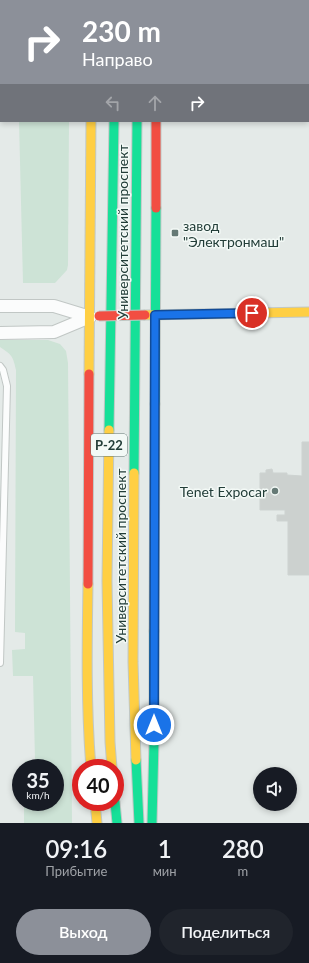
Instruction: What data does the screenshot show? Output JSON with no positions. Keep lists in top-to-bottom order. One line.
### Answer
{"streets":{"main road":["Университетский проспект","Р-22"]},"places":{"transit":["завод \"Электронмаш\""],"other":["Tenet Expocar"]},"page":{"turn":["230 m","Направо"],"speed":"35 km/h","limit":"40","eta":["09:16","Прибытие","1","мин","280","m"],"buttons":["Выход","Поделиться"]}}
